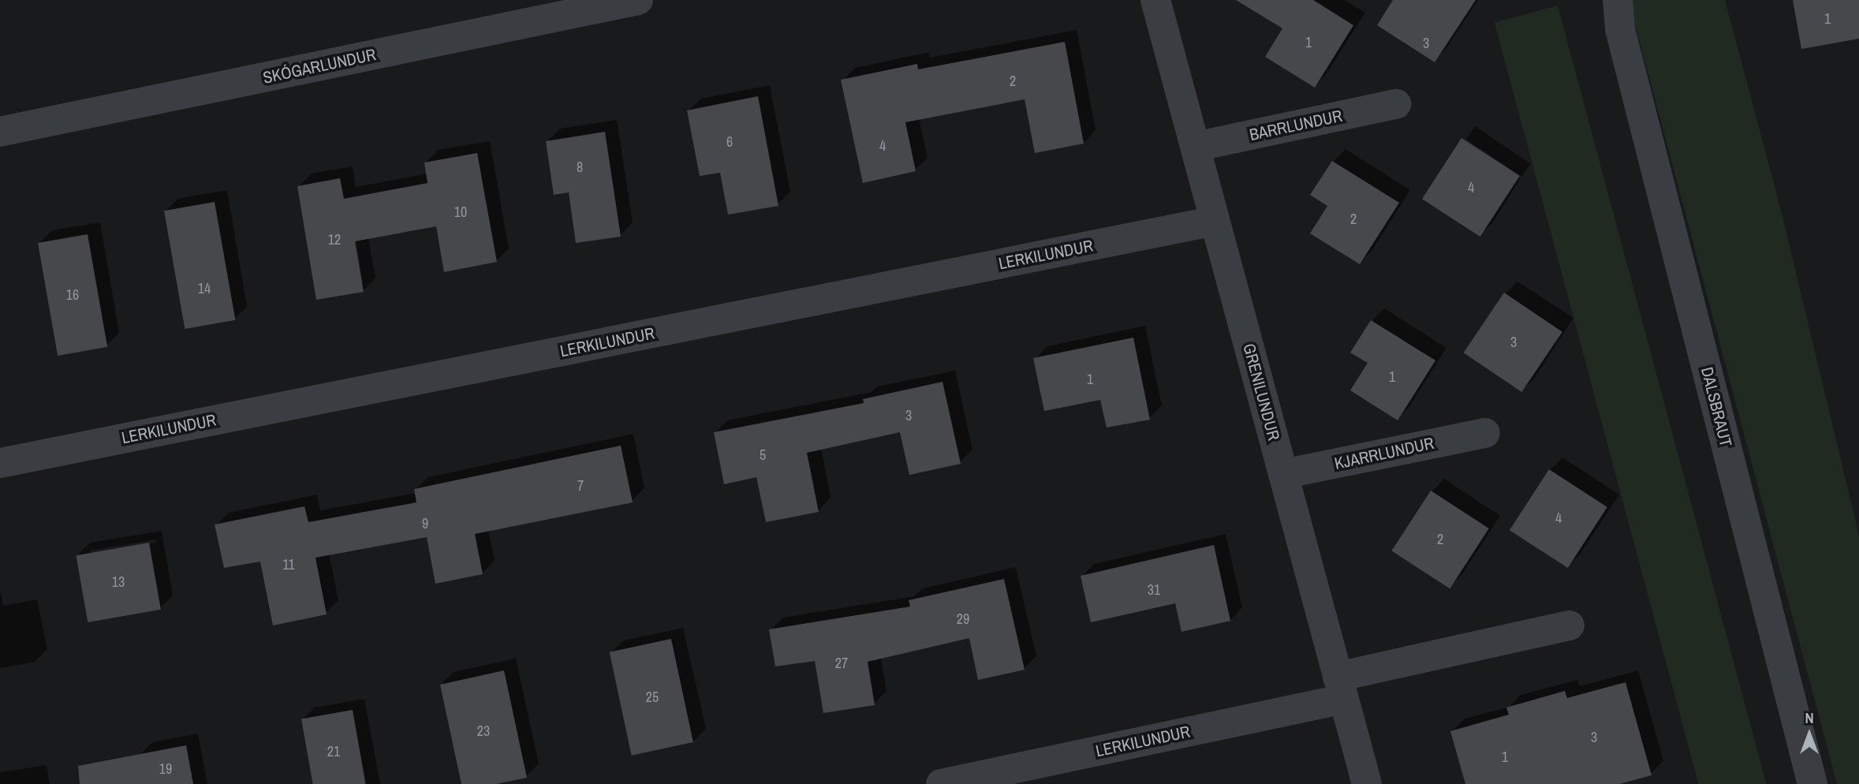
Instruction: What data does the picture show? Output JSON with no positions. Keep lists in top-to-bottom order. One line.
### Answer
{"streets":{"street":["SKÓGARLUNDUR","BARRLUNDUR","LERKILUNDUR","GRENILUNDUR","DALSBRAUT","KJARRLUNDUR"]},"crossings":[["BARRLUNDUR","GRENILUNDUR"],["LERKILUNDUR","GRENILUNDUR"],["GRENILUNDUR","KJARRLUNDUR"]],"house_numbers":["1","1","3","2","6","4","8","4","10","2","12","14","16","3","1","1","3","5","7","4","9","2","11","13","31","29","27","25","23","3","21","1","19"],"north":"top"}
